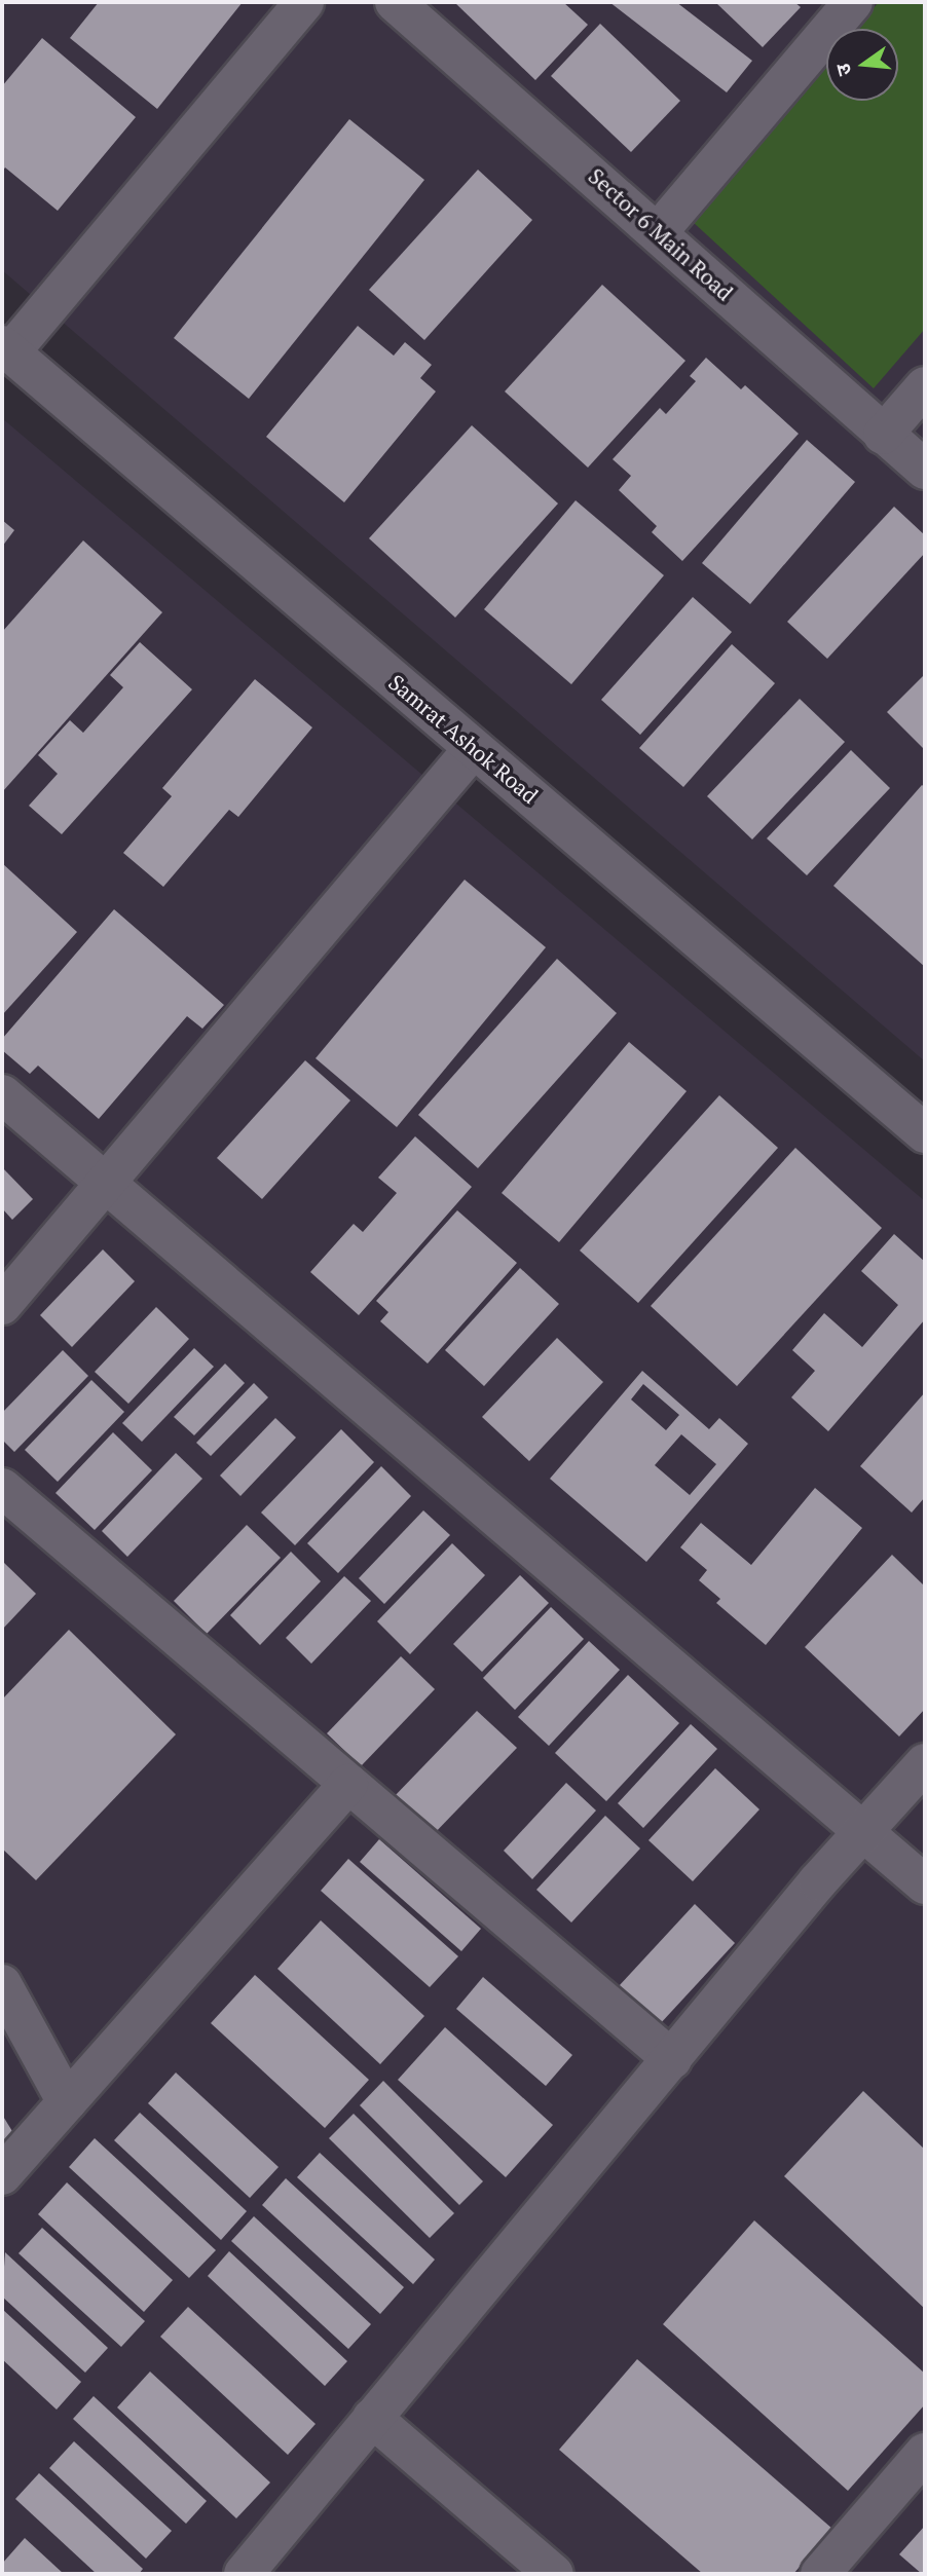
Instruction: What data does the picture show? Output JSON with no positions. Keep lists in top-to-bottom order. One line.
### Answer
{"streets":{"street":["Sector 6 Main Road","Samrat Ashok Road"]},"north":"left"}
